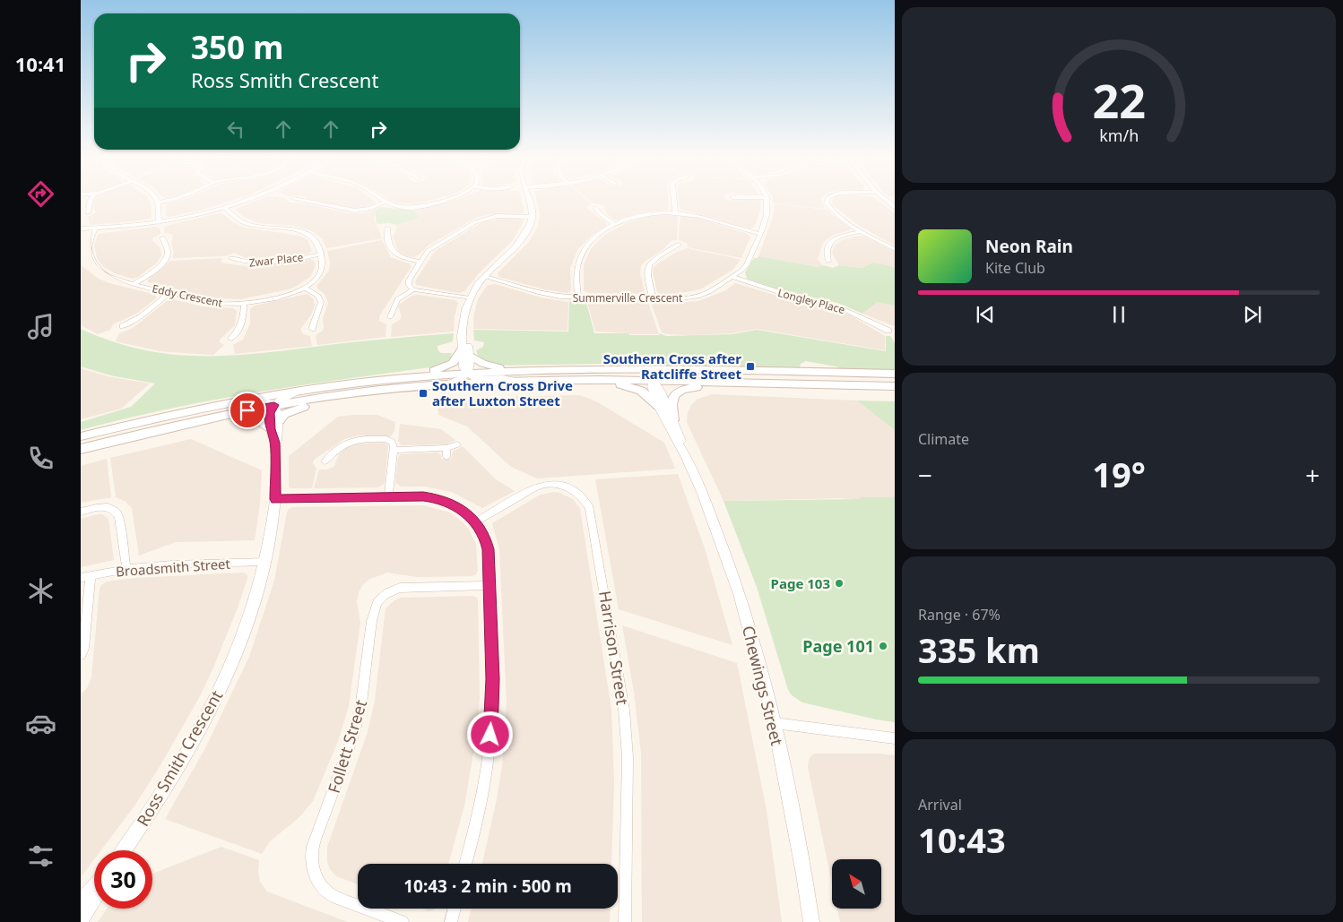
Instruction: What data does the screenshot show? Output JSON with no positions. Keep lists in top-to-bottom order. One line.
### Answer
{"streets":{"street":["Zwar Place","Eddy Crescent","Summerville Crescent","Longley Place","Broadsmith Street","Harrison Street","Chewings Street","Follett Street","Ross Smith Crescent"]},"crossings":[["Zwar Place","Eddy Crescent"],["Summerville Crescent","Longley Place"],["Broadsmith Street","Ross Smith Crescent"]],"places":{"transit":["Southern Cross after Ratcliffe Street","Southern Cross Drive after Luxton Street"],"other":["Page 103","Page 101"]},"north":"top left","page":{"tabs":"10:41","turn":["350 m","Ross Smith Crescent"],"song":["Neon Rain","Kite Club"],"tile":["Climate",["Range · 67%","335 km"],["Arrival","10:43"]],"heat":["−","19°","+"],"limit":"30","trip":"10:43 · 2 min · 500 m","gauge":["22","km/h"]}}
